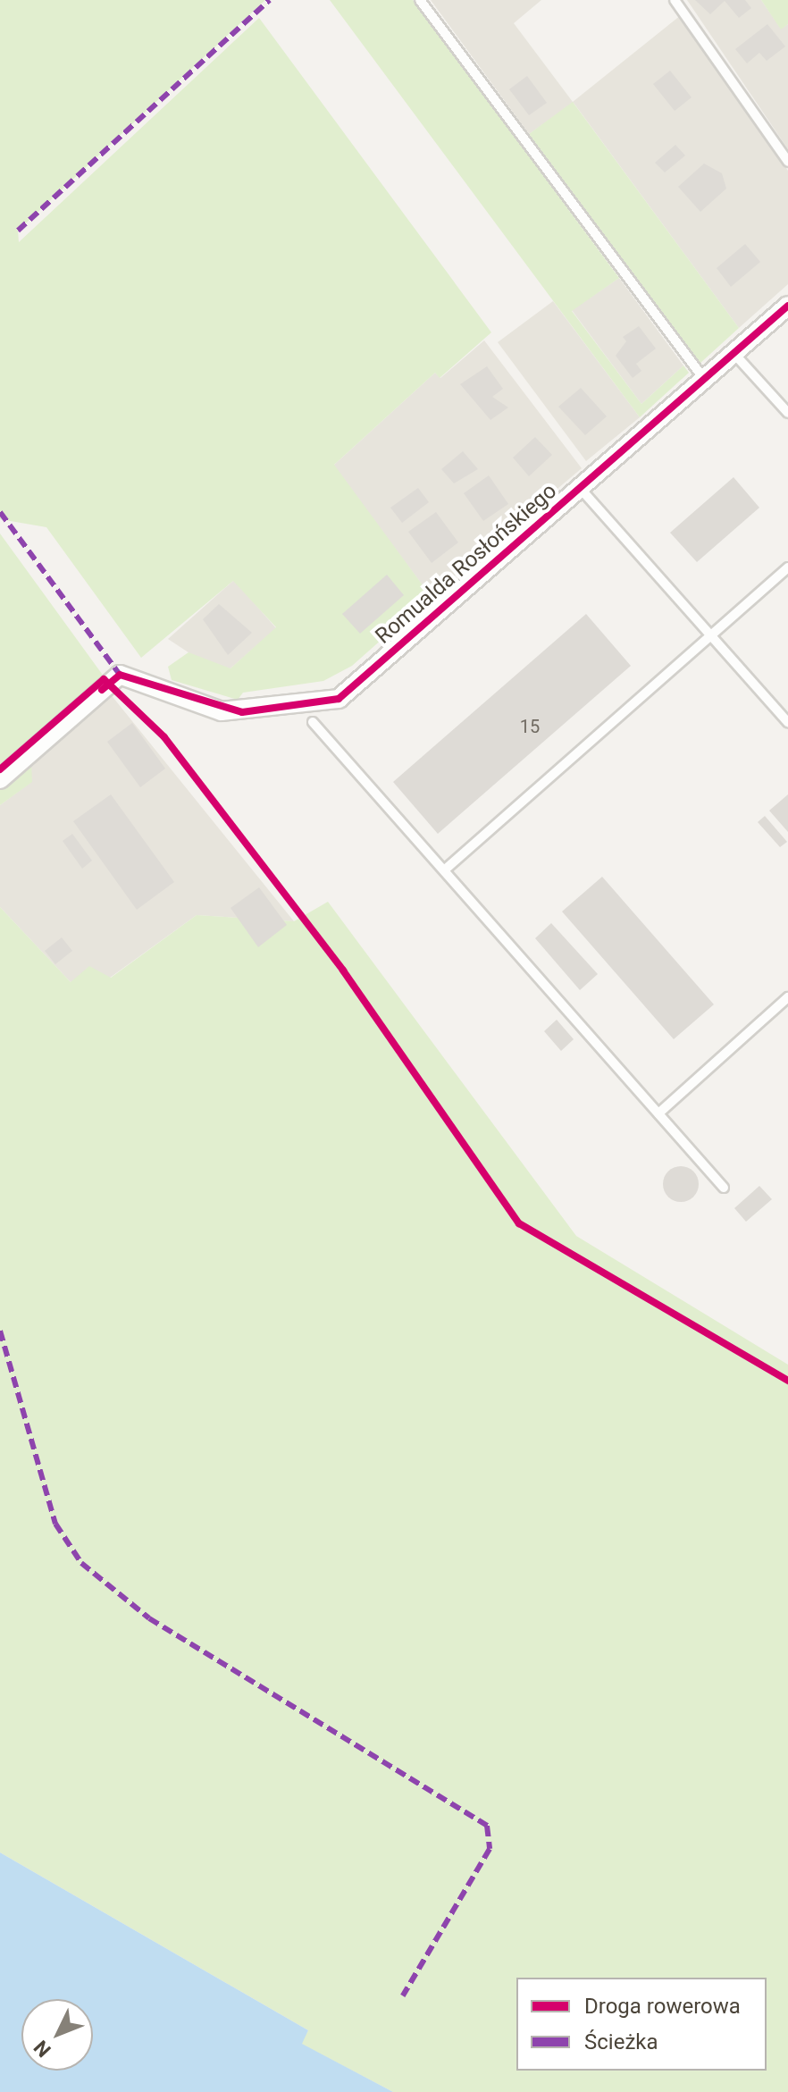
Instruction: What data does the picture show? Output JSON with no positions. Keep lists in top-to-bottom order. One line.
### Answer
{"streets":{"street":["Romualda Rosłońskiego"]},"house_numbers":["15"],"legend":["Droga rowerowa","Ścieżka"],"north":"bottom left"}
